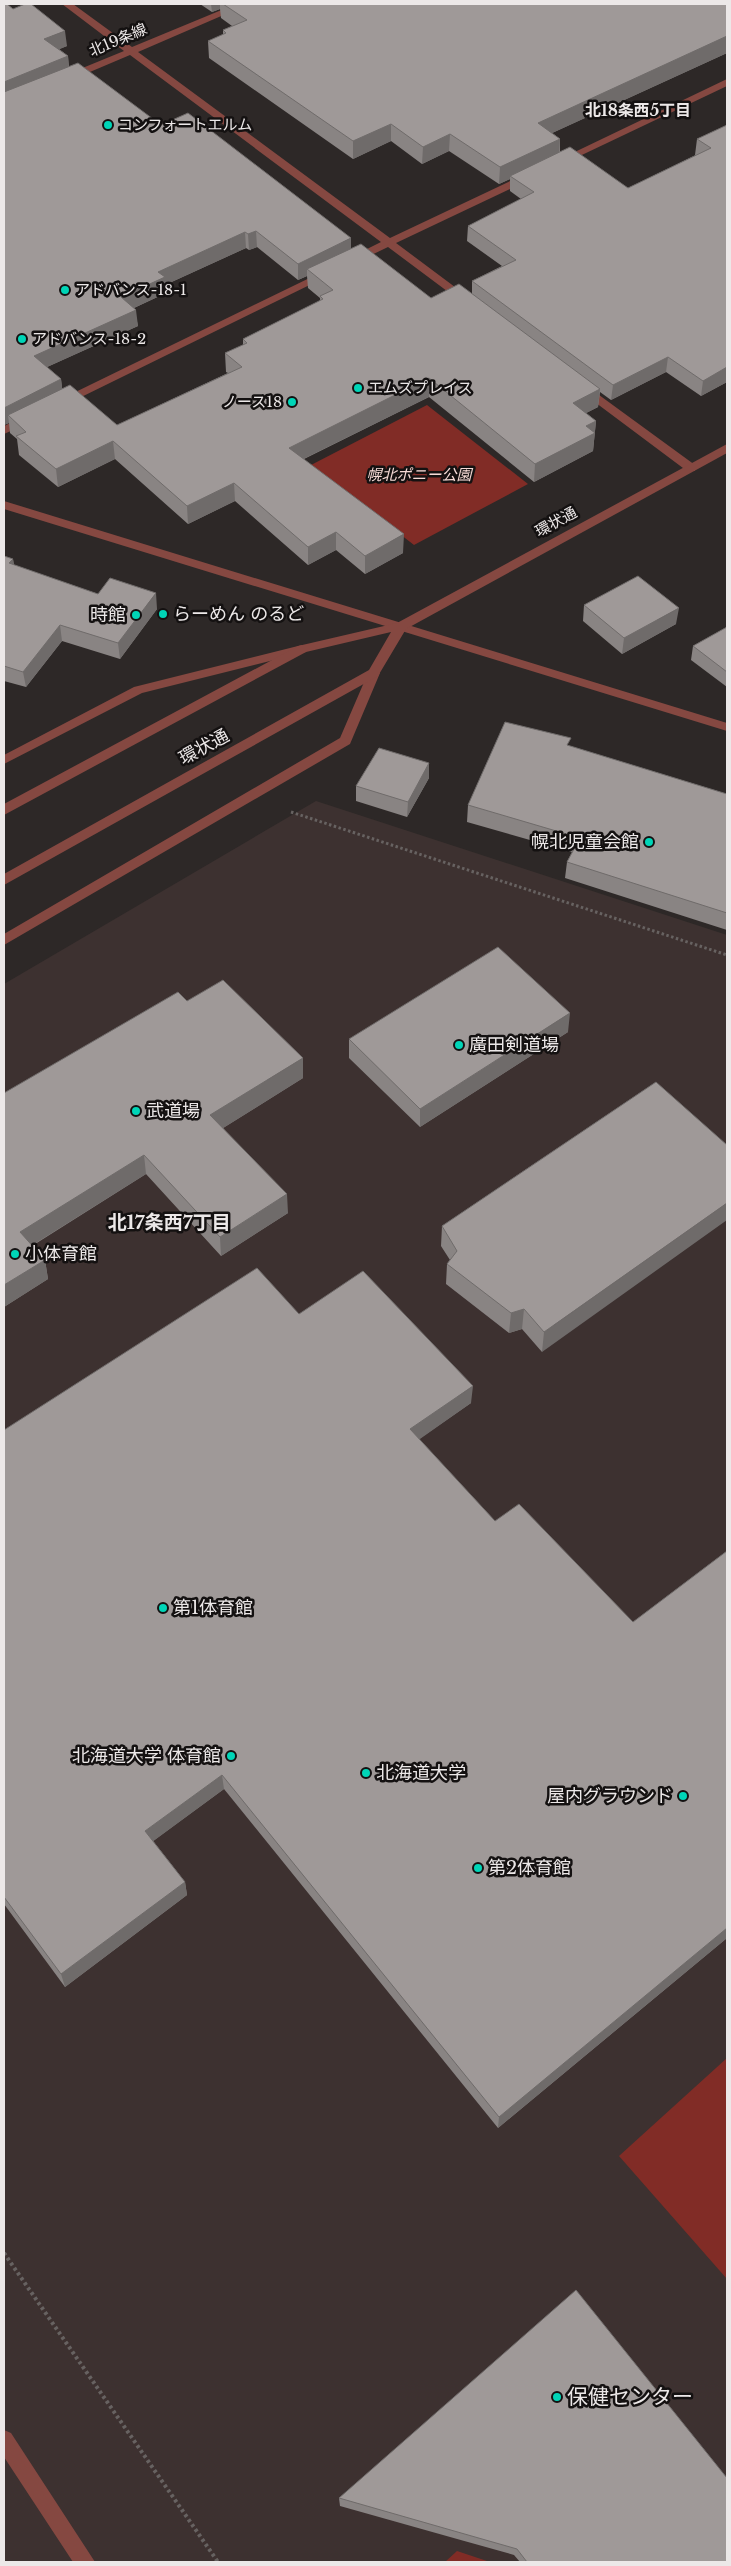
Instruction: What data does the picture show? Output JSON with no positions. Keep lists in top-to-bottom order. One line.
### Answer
{"streets":{"street":["北19条線","環状通"]},"districts":["北18条西5丁目","北17条西7丁目"],"parks":["幌北ポニー公園"],"places":["コンフォートエルム","アドバンス-18-1","アドバンス-18-2","エムズプレイス","ノース18","らーめん のるど","時館","幌北児童会館","廣田剣道場","武道場","小体育館","第1体育館","北海道大学 体育館","北海道大学","屋内グラウンド","第2体育館","保健センター"]}
